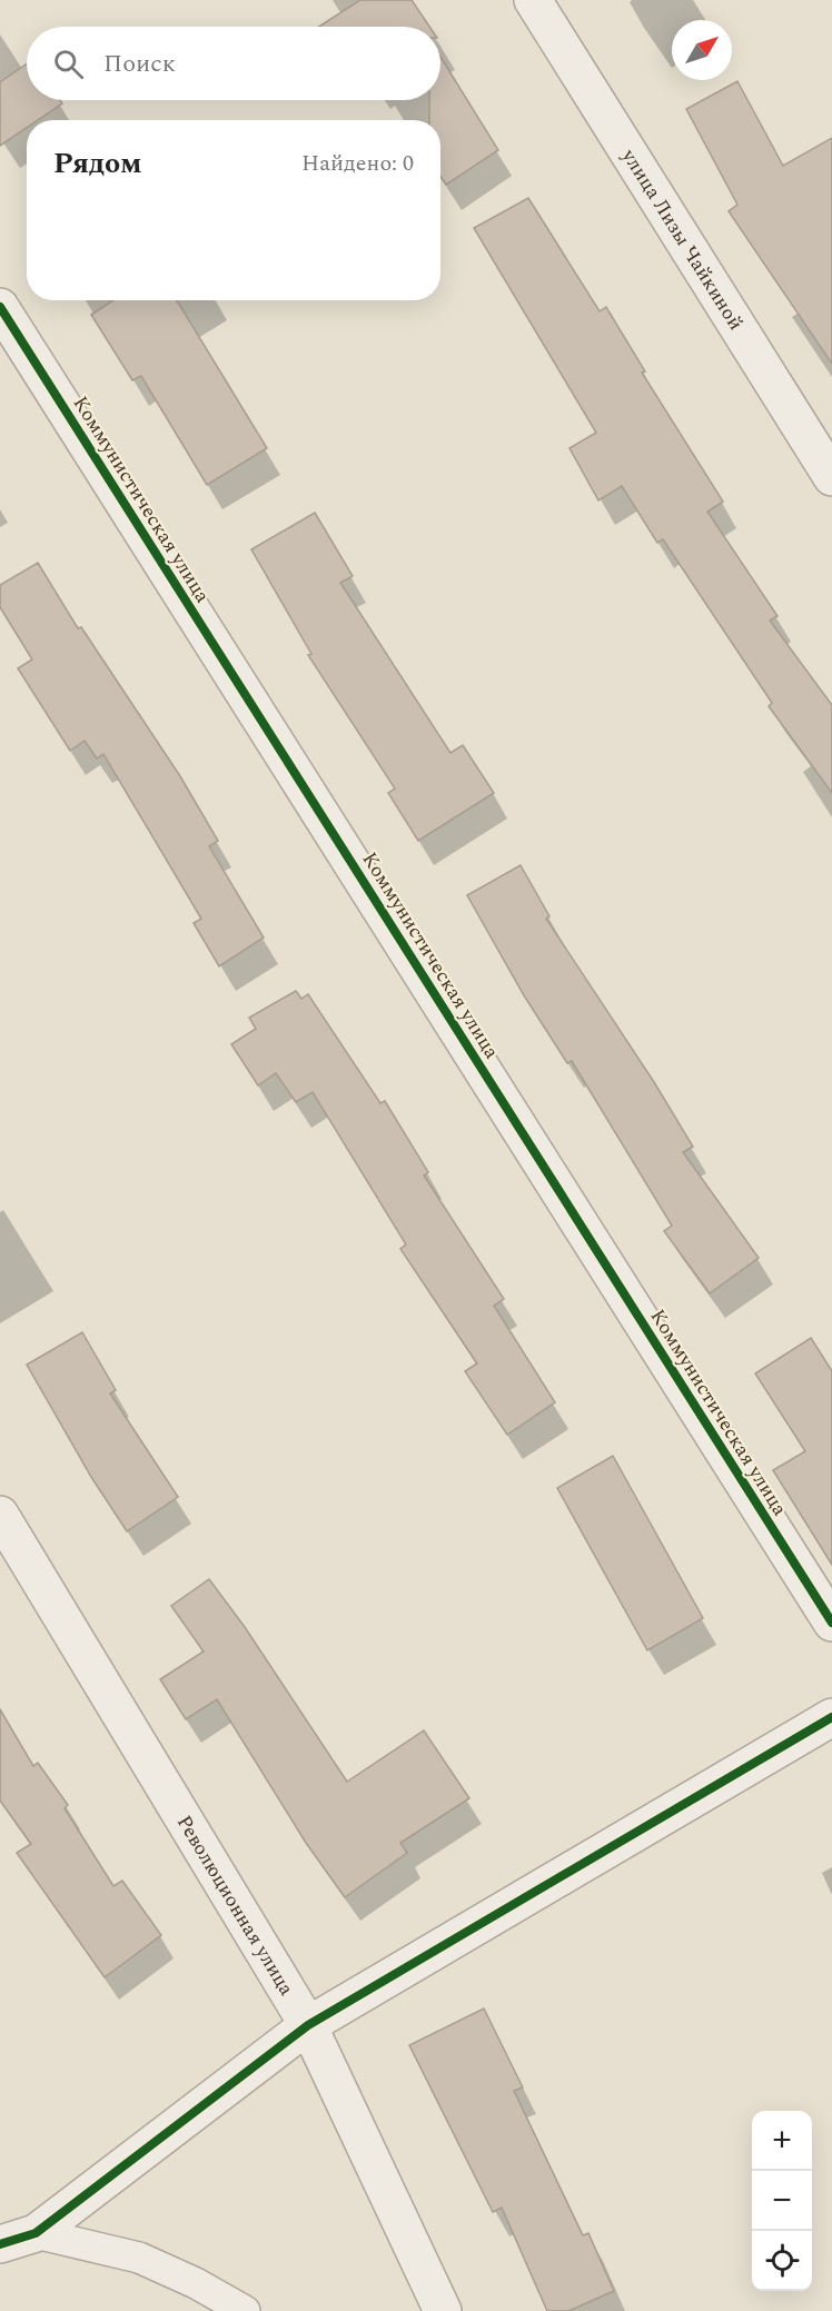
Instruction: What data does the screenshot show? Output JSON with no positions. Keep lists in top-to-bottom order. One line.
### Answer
{"streets":{"street":["улица Лизы Чайкиной","Коммунистическая улица","Революционная улица"]},"north":"top right","page":{"search":"Поиск","heading":["Рядом","Найдено: 0"],"map_buttons":["+","−"]}}
